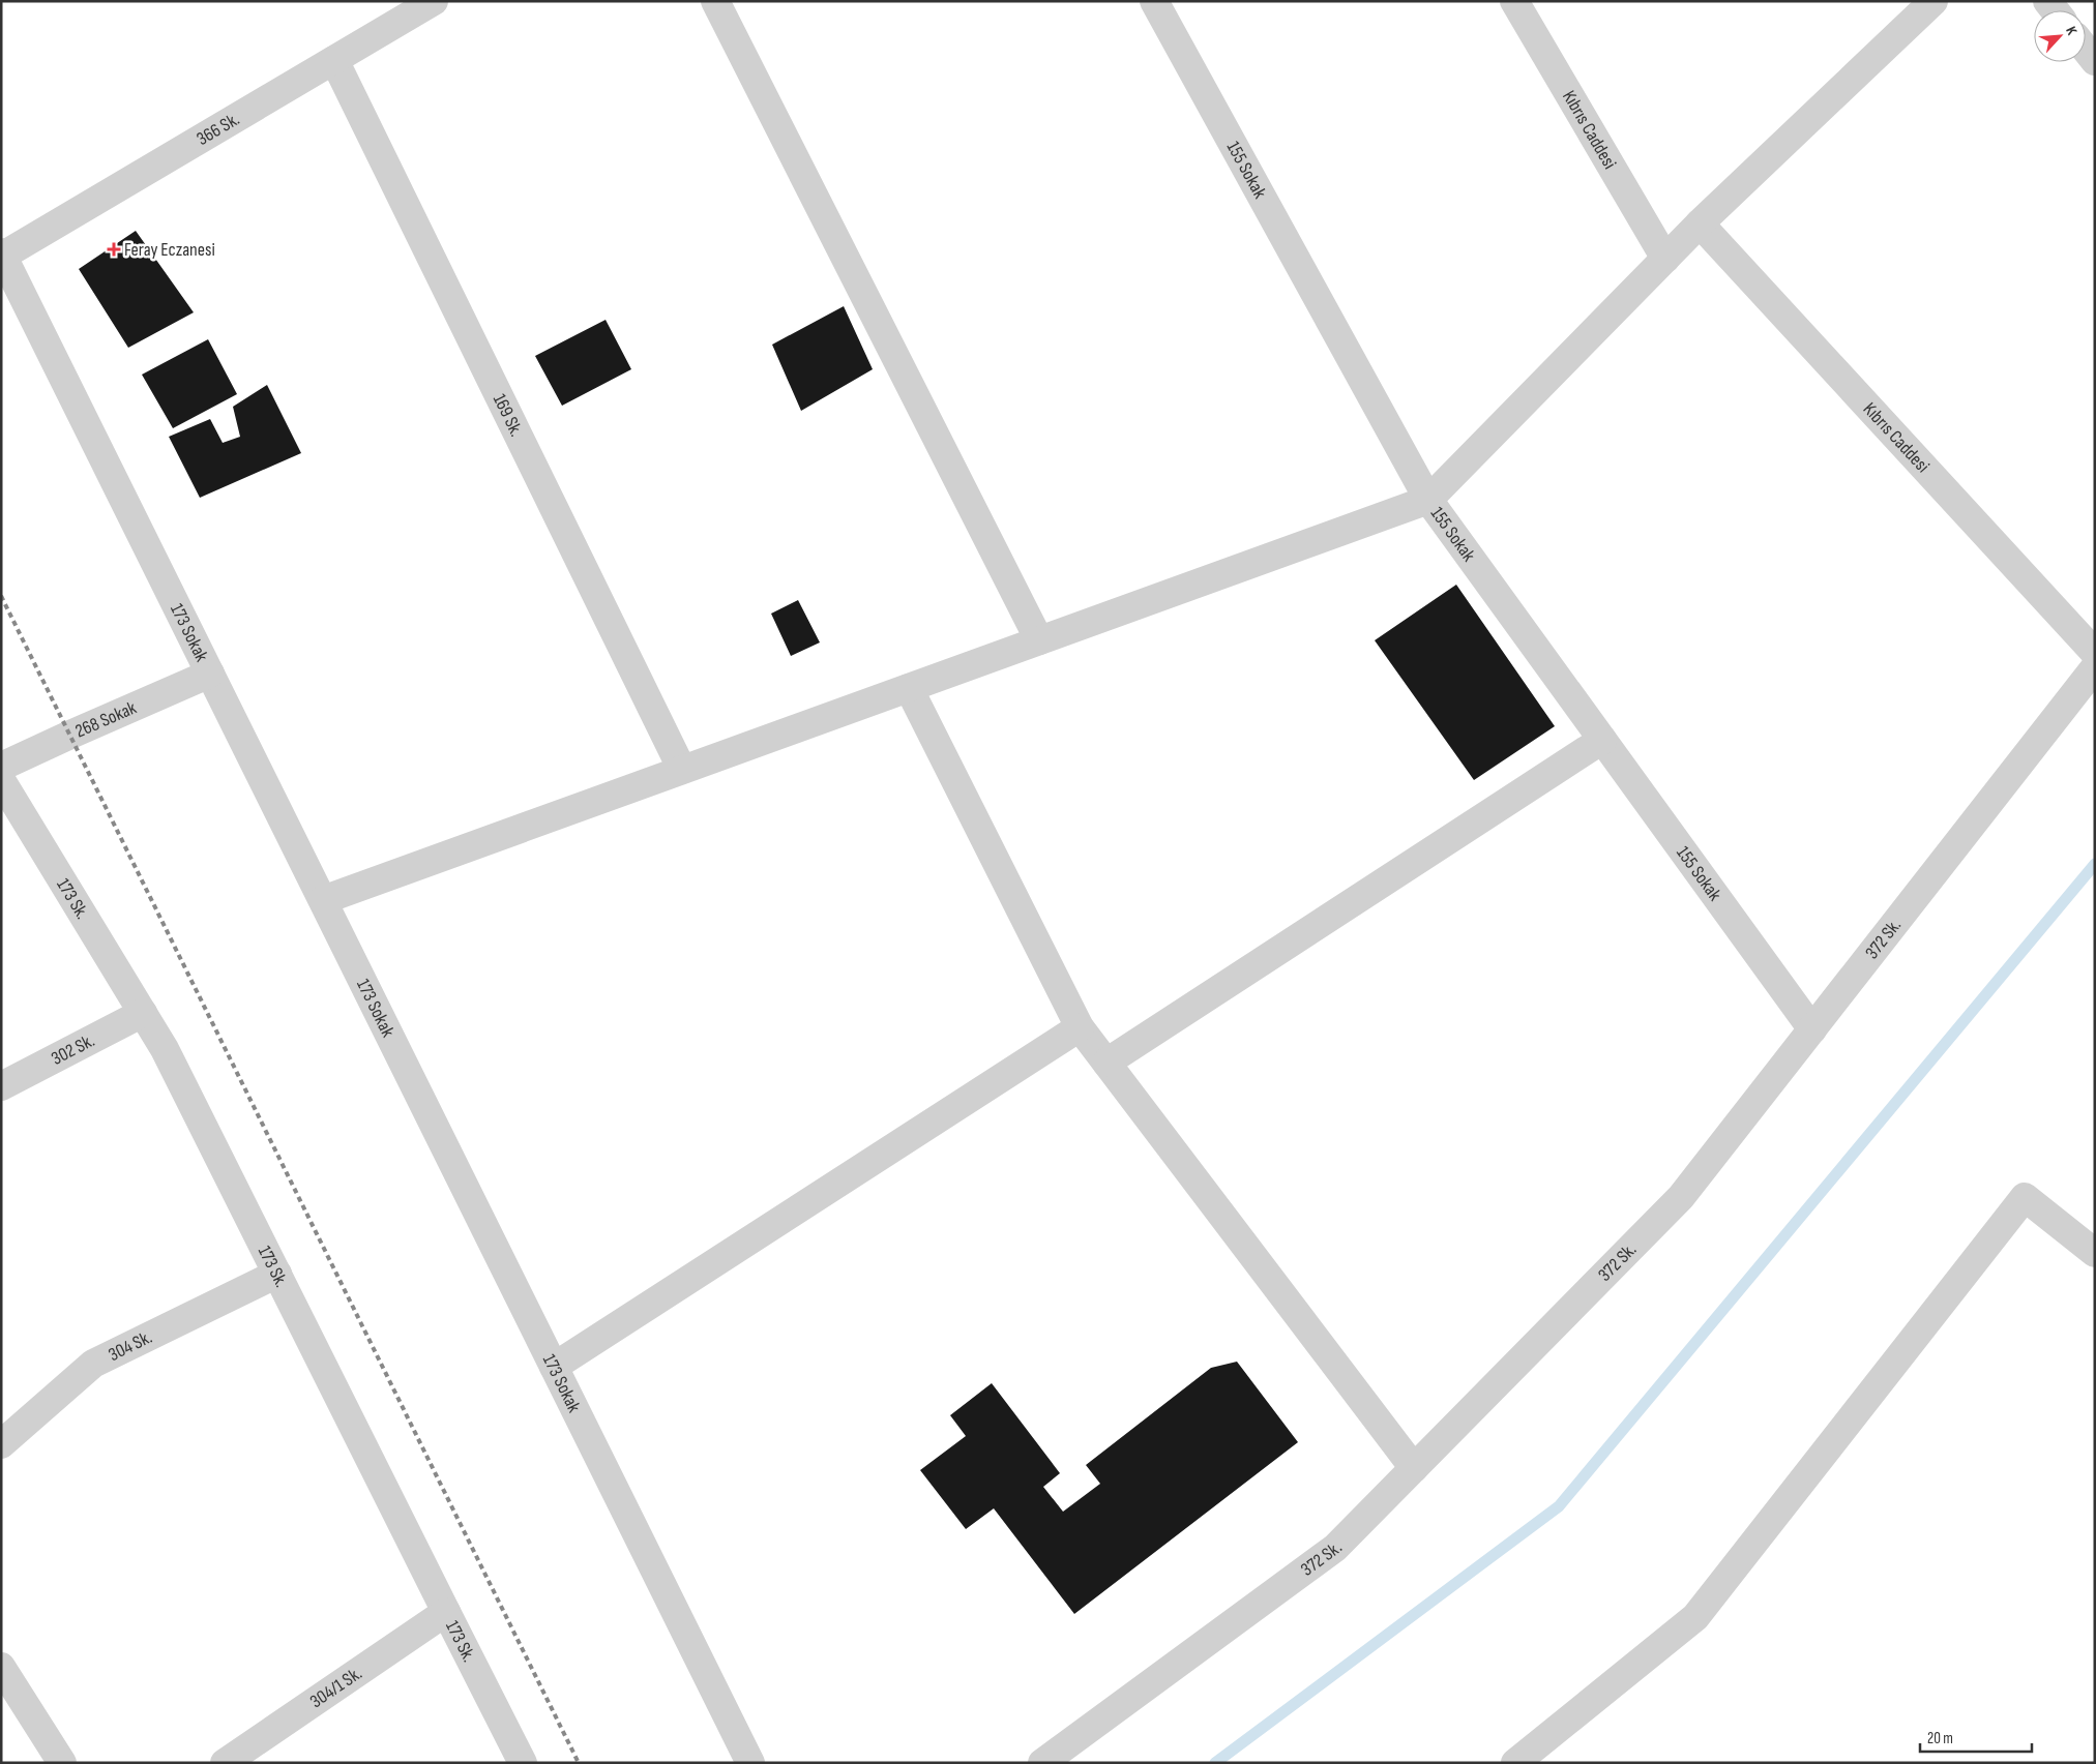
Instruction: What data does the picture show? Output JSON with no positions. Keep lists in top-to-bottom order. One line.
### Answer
{"streets":{"street":["366 Sk.","Kıbrıs Caddesi","155 Sokak","169 Sk.","173 Sokak","268 Sokak","173 Sk.","372 Sk.","302 Sk.","304 Sk.","304/1 Sk."]},"crossings":[["366 Sk.","169 Sk."],["366 Sk.","173 Sokak"],["155 Sokak","372 Sk."],["173 Sokak","268 Sokak"],["173 Sk.","302 Sk."],["173 Sk.","304 Sk."],["173 Sk.","304/1 Sk."]],"places":{"health":["Feray Eczanesi"]},"scale_bar":"20 m","north":"top right"}
